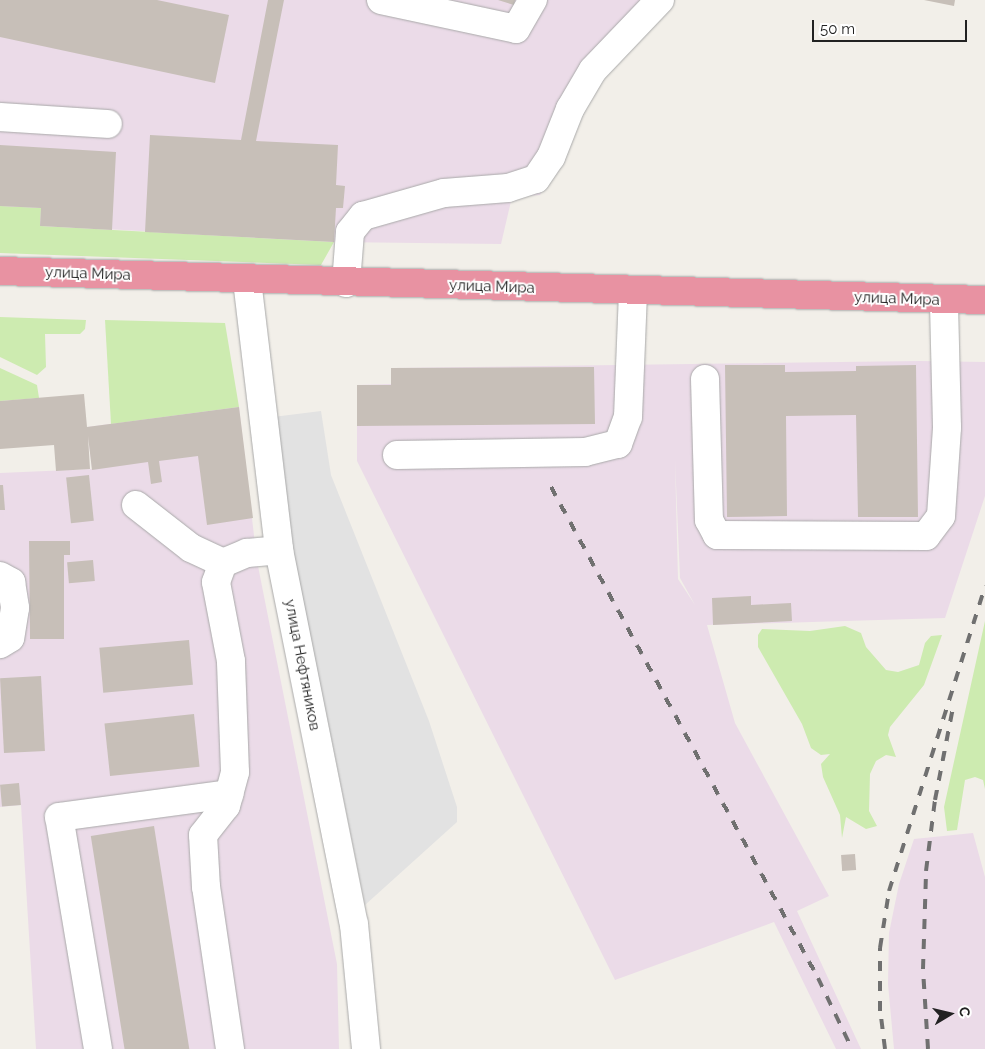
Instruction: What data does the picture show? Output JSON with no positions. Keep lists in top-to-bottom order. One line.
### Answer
{"streets":{"highway":["улица Мира"],"street":["улица Нефтяников"]},"crossings":[["улица Мира","улица Нефтяников"]],"scale_bar":"50 m","north":"right"}
